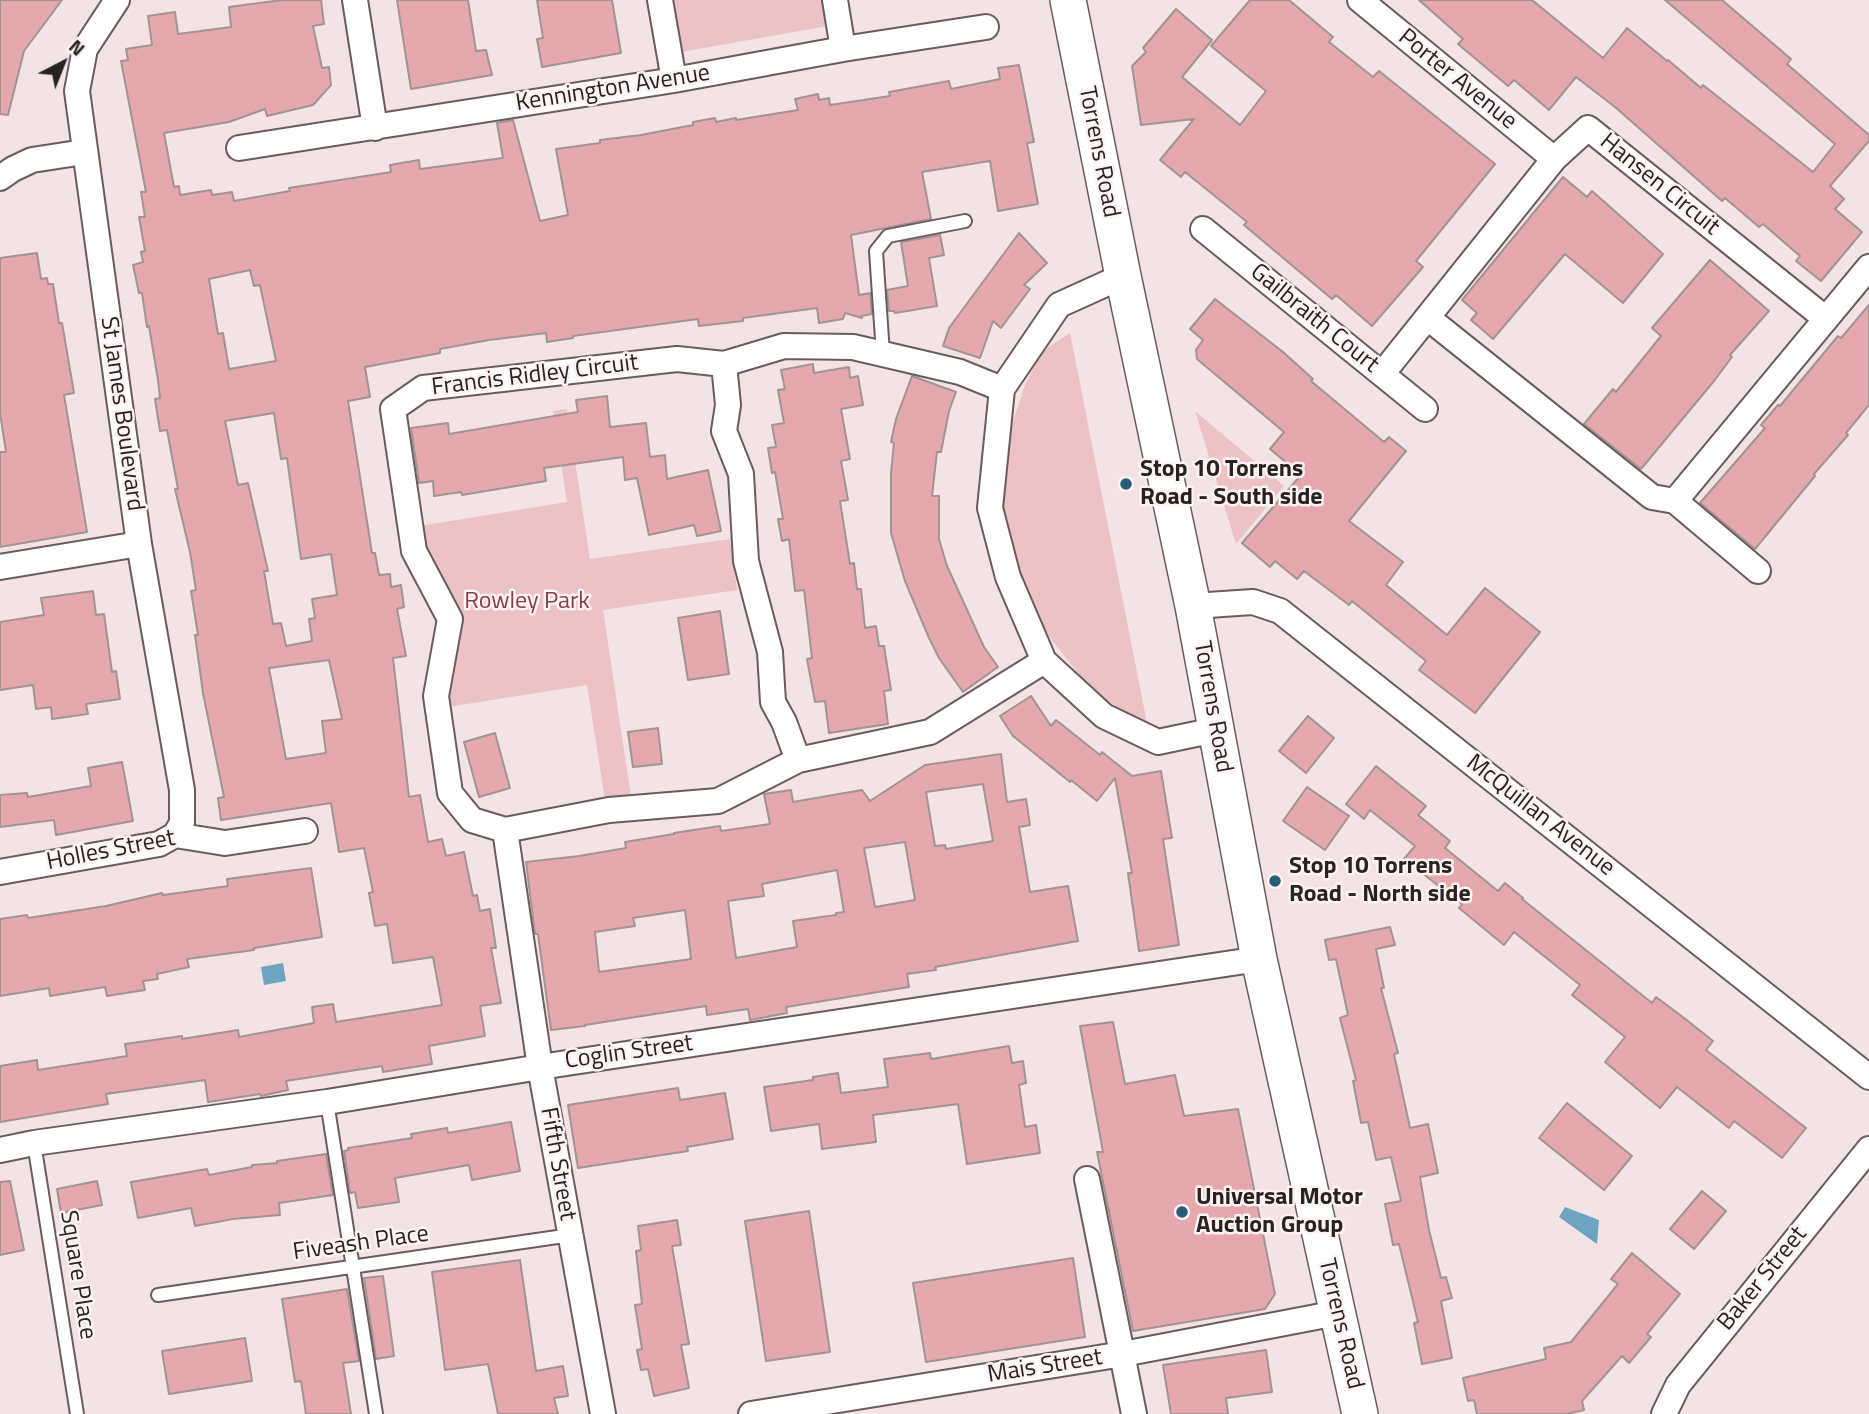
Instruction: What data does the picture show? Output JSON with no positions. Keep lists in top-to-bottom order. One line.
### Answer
{"streets":{"main road":["Torrens Road"],"street":["Porter Avenue","Kennington Avenue","Hansen Circuit","Gailbraith Court","Francis Ridley Circuit","St James Boulevard","McQuillan Avenue","Holles Street","Coglin Street","Fifth Street","Baker Street","Mais Street"],"lane":["Fiveash Place","Square Place"]},"crossings":[["Porter Avenue","Hansen Circuit"],["Torrens Road","McQuillan Avenue"],["Torrens Road","Coglin Street"],["Torrens Road","Mais Street"],["Hansen Circuit","Gailbraith Court"],["Francis Ridley Circuit","Fifth Street"],["St James Boulevard","Holles Street"],["Coglin Street","Fifth Street"],["Coglin Street","Square Place"],["Fifth Street","Fiveash Place"]],"parks":["Rowley Park"],"places":["Stop 10 Torrens Road - South side","Stop 10 Torrens Road - North side","Universal Motor Auction Group"],"north":"top right"}
